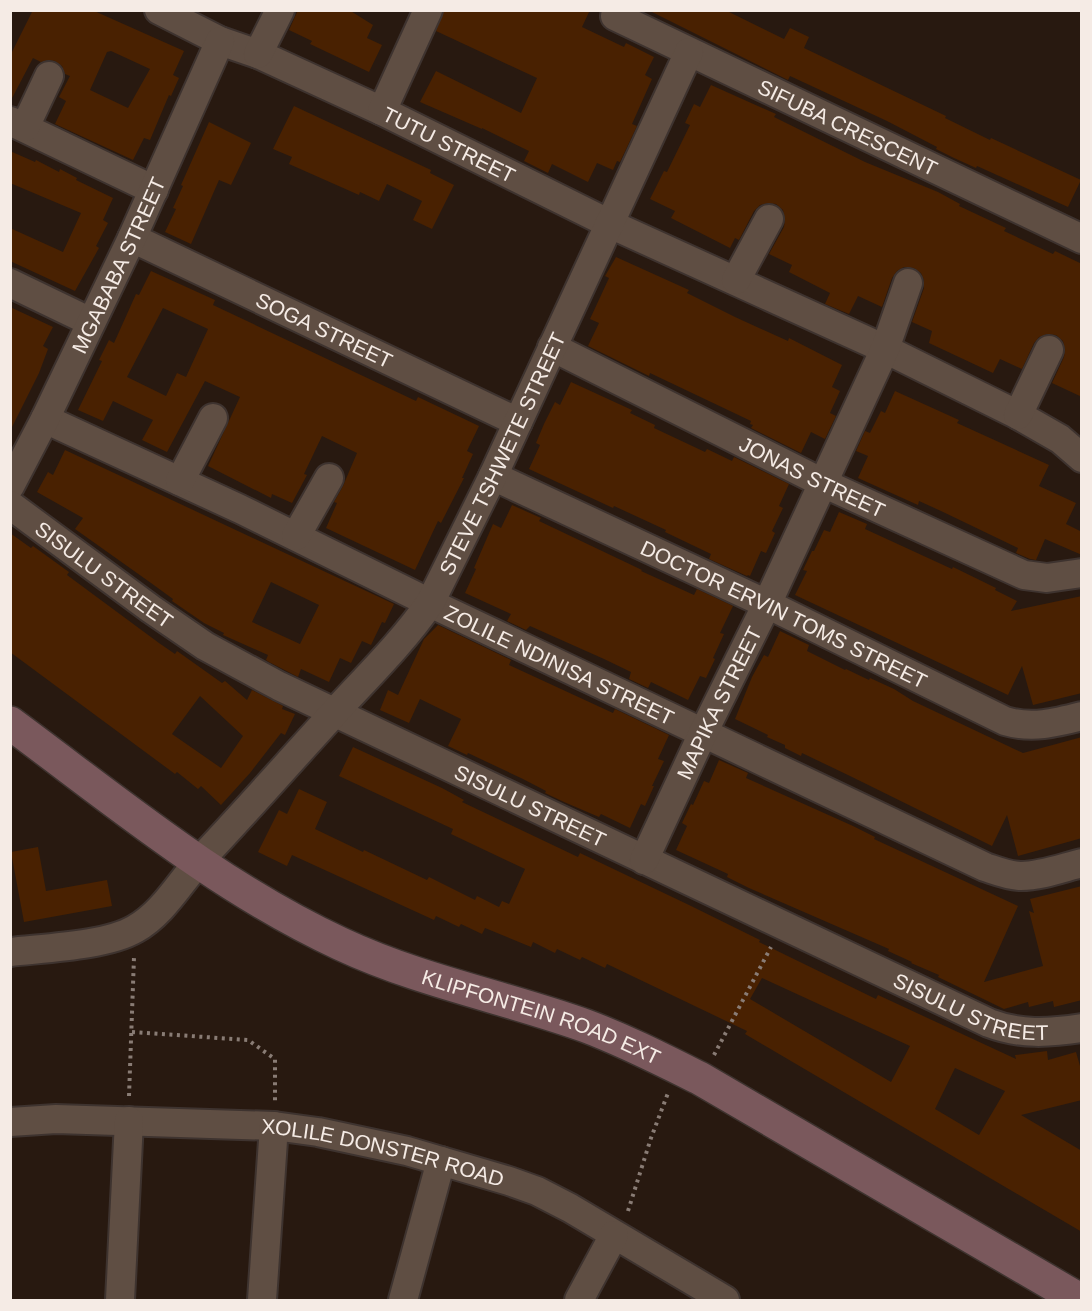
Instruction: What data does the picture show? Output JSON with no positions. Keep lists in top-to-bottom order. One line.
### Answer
{"streets":{"street":["SIFUBA CRESCENT","TUTU STREET","MGABABA STREET","SOGA STREET","STEVE TSHWETE STREET","JONAS STREET","SISULU STREET","DOCTOR ERVIN TOMS STREET","ZOLILE NDINISA STREET","MAPIKA STREET","KLIPFONTEIN ROAD EXT","XOLILE DONSTER ROAD"]},"crossings":[["SIFUBA CRESCENT","STEVE TSHWETE STREET"],["TUTU STREET","MGABABA STREET"],["TUTU STREET","STEVE TSHWETE STREET"],["TUTU STREET","MAPIKA STREET"],["MGABABA STREET","SOGA STREET"],["MGABABA STREET","ZOLILE NDINISA STREET"],["SOGA STREET","STEVE TSHWETE STREET"],["STEVE TSHWETE STREET","JONAS STREET"],["STEVE TSHWETE STREET","SISULU STREET"],["STEVE TSHWETE STREET","DOCTOR ERVIN TOMS STREET"],["STEVE TSHWETE STREET","ZOLILE NDINISA STREET"],["STEVE TSHWETE STREET","KLIPFONTEIN ROAD EXT"],["JONAS STREET","MAPIKA STREET"],["SISULU STREET","MAPIKA STREET"],["DOCTOR ERVIN TOMS STREET","MAPIKA STREET"],["ZOLILE NDINISA STREET","MAPIKA STREET"]]}
